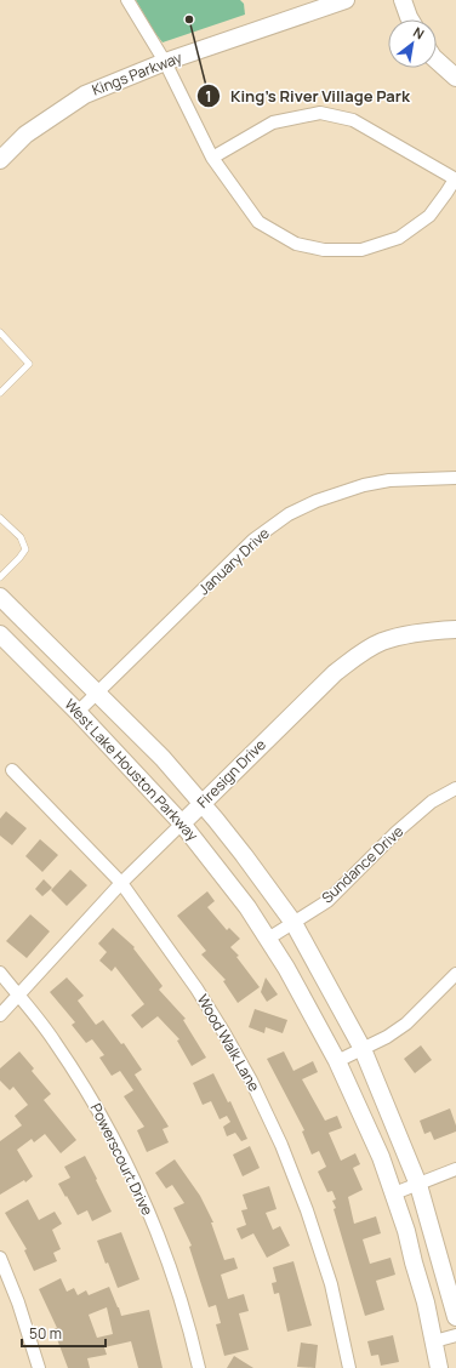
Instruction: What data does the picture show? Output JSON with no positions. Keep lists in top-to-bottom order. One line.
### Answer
{"streets":{"main road":["Kings Parkway","West Lake Houston Parkway","Firesign Drive"],"street":["January Drive","Sundance Drive","Wood Walk Lane","Powerscourt Drive"]},"crossings":[["January Drive","West Lake Houston Parkway"],["West Lake Houston Parkway","Firesign Drive"],["West Lake Houston Parkway","Sundance Drive"],["Firesign Drive","Wood Walk Lane"],["Firesign Drive","Powerscourt Drive"]],"places":["King's River Village Park"],"scale_bar":"50 m","north":"top right"}
